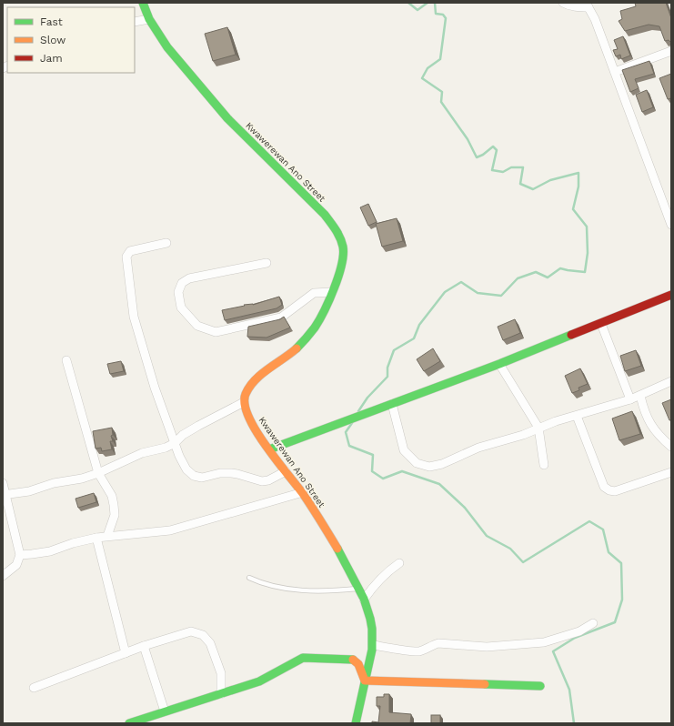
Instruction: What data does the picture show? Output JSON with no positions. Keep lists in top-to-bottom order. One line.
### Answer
{"streets":{"street":["Kwawerewan Ano Street"]},"legend":["Fast","Slow","Jam"]}
